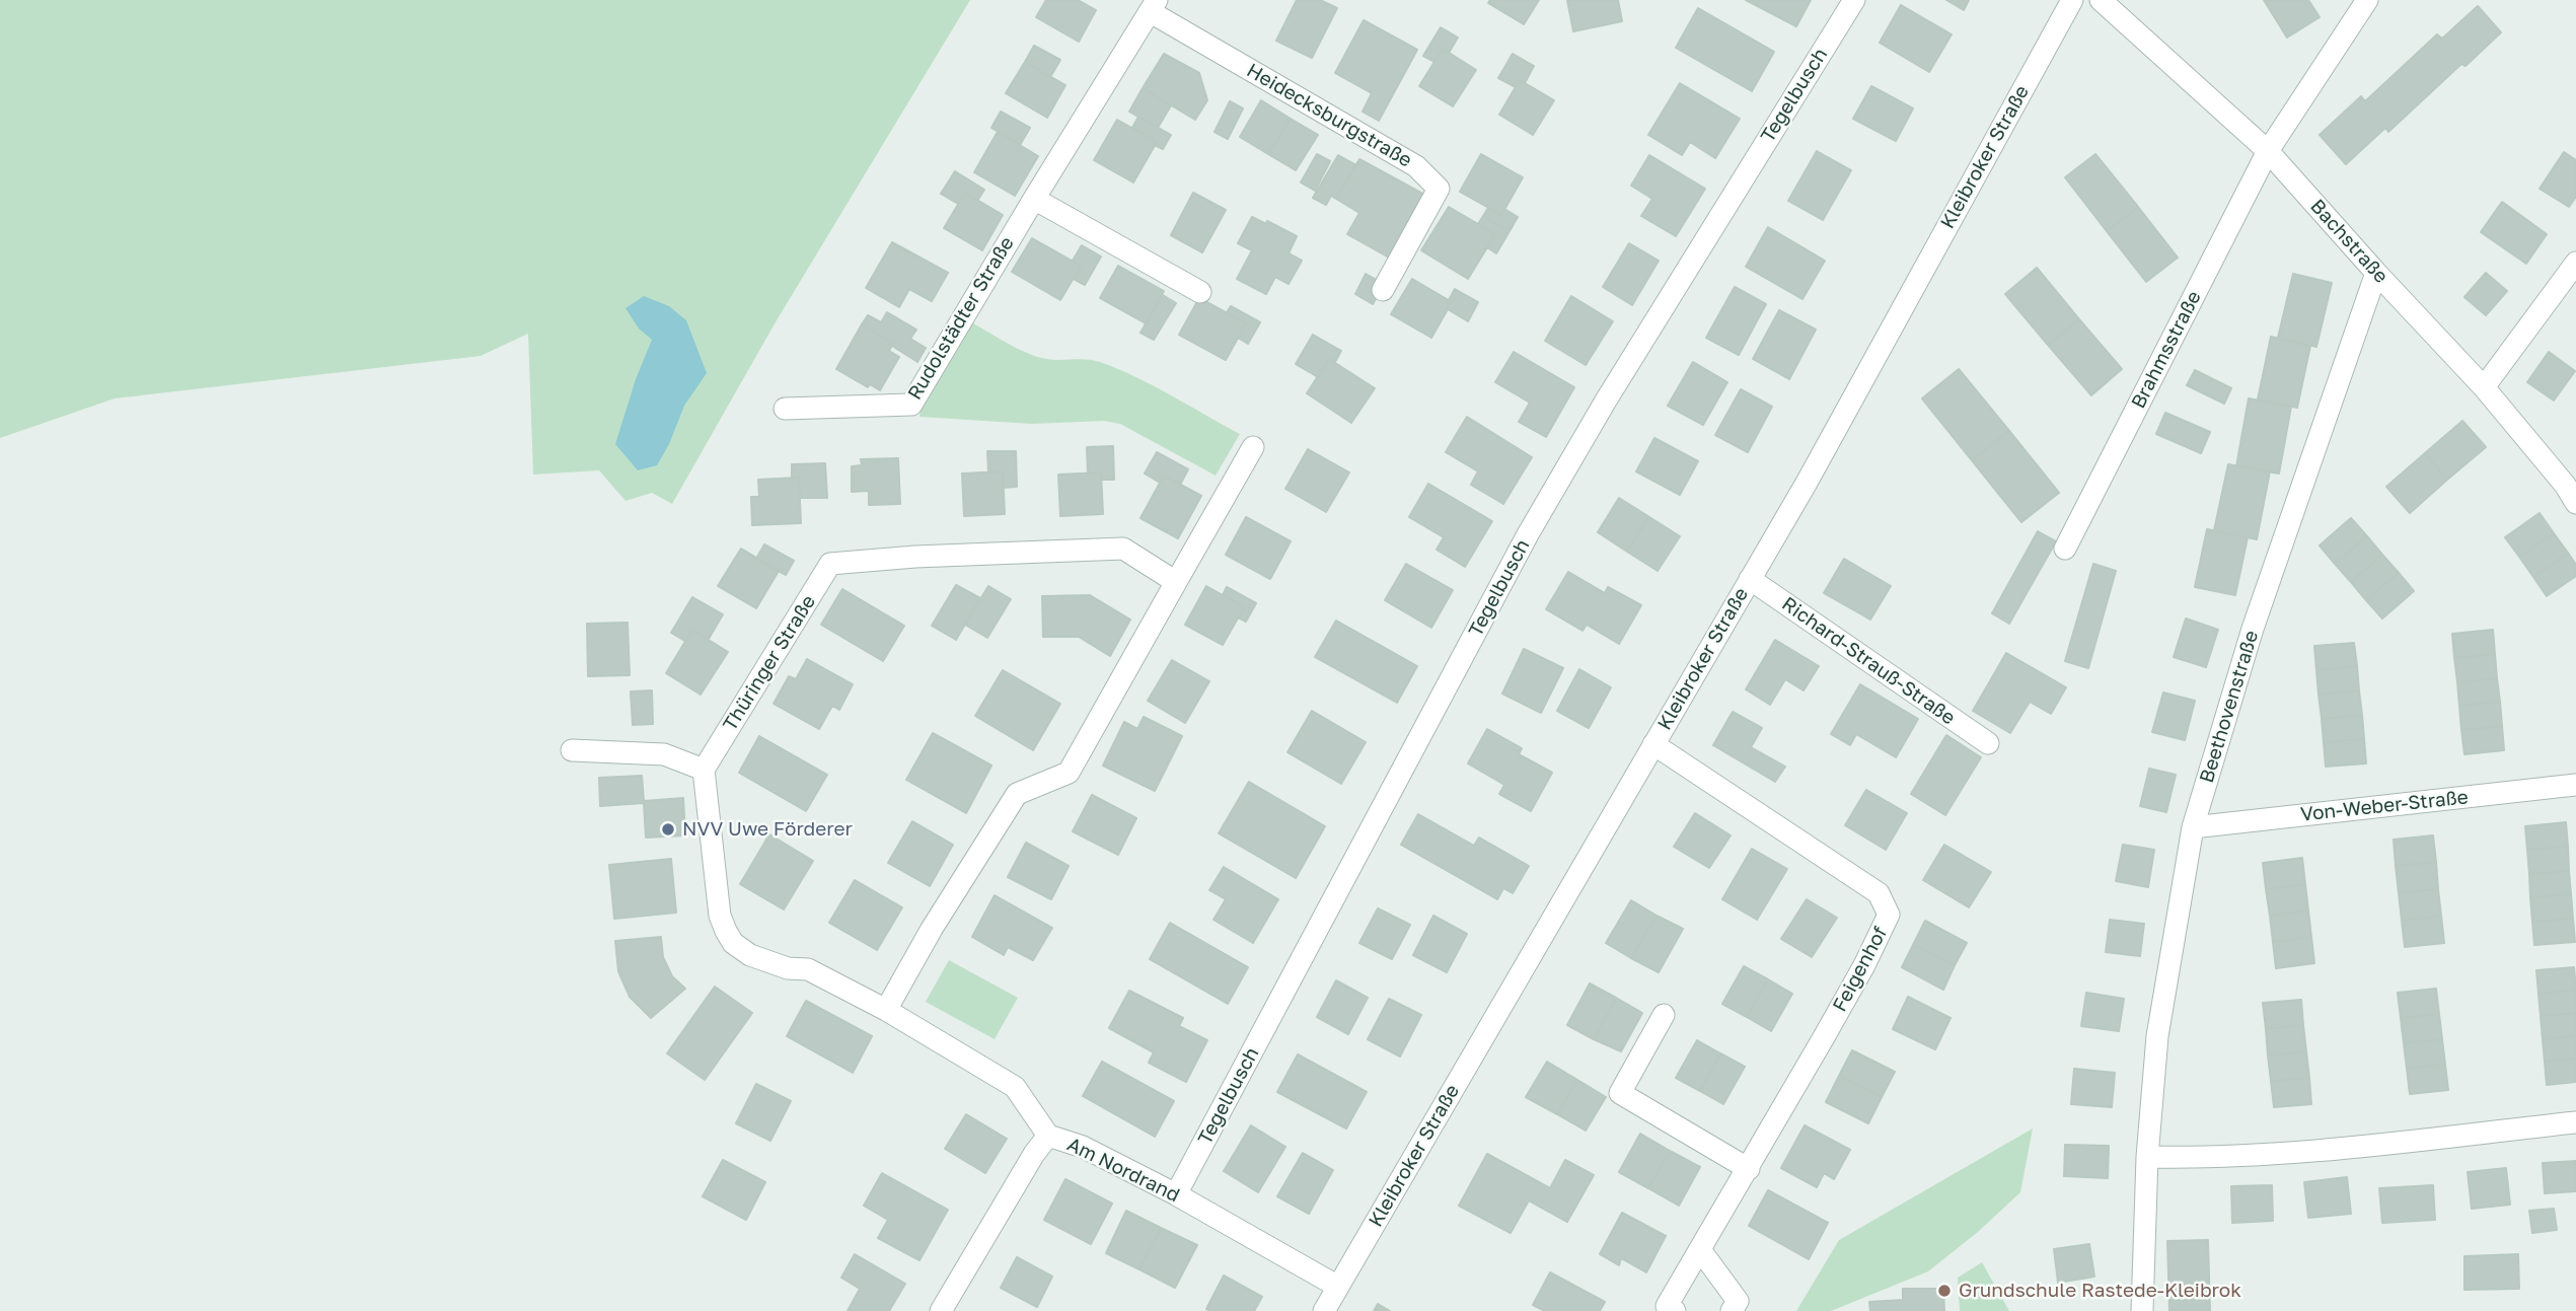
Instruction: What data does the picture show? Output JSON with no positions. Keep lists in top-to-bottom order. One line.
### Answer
{"streets":{"street":["Tegelbusch","Heidecksburgstraße","Kleibroker Straße","Bachstraße","Rudolstädter Straße","Brahmsstraße","Richard-Strauß-Straße","Thüringer Straße","Beethovenstraße","Von-Weber-Straße","Feigenhof","Am Nordrand"]},"crossings":[["Tegelbusch","Am Nordrand"],["Heidecksburgstraße","Rudolstädter Straße"],["Kleibroker Straße","Richard-Strauß-Straße"],["Kleibroker Straße","Feigenhof"],["Kleibroker Straße","Am Nordrand"],["Bachstraße","Brahmsstraße"],["Bachstraße","Beethovenstraße"],["Beethovenstraße","Von-Weber-Straße"]],"places":["NVV Uwe Förderer","Grundschule Rastede-Kleibrok"]}
